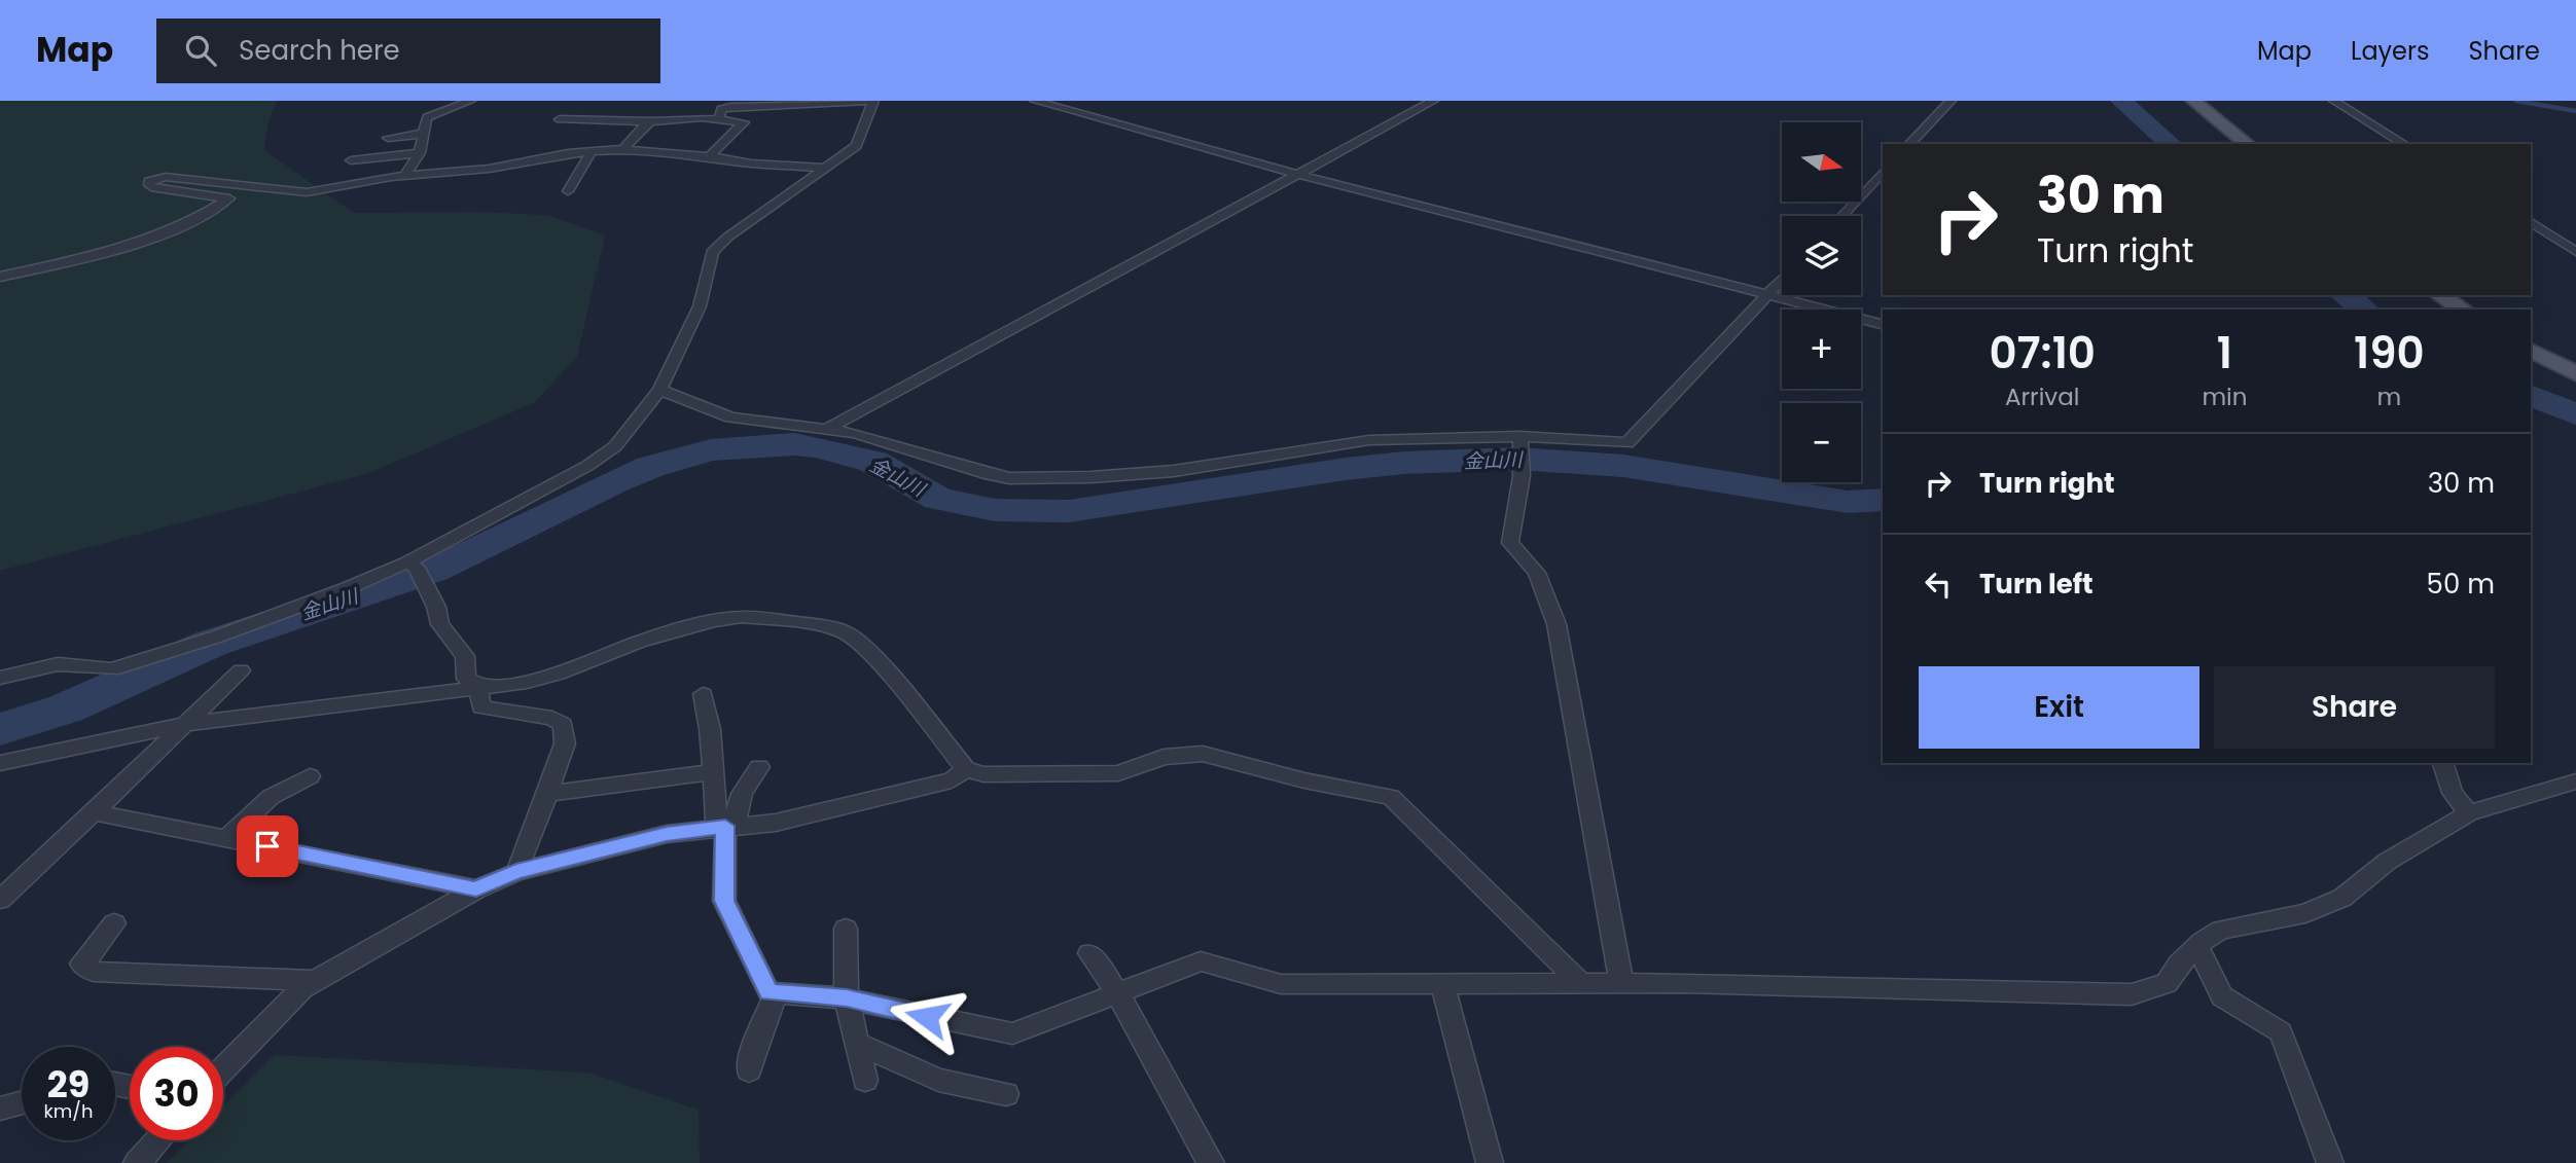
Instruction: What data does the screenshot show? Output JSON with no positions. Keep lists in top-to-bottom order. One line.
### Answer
{"water":["金山川"],"north":"right","page":{"header":"Map","search":"Search here","nav":["Map","Layers","Share"],"map_buttons":["+","−"],"turn":["30 m","Turn right"],"eta":["07:10","Arrival","1","min","190","m"],"list":[{"name":"Turn right","value":"30 m"},{"name":"Turn left","value":"50 m"}],"buttons":["Exit","Share"],"speed":"29 km/h","limit":"30"}}
